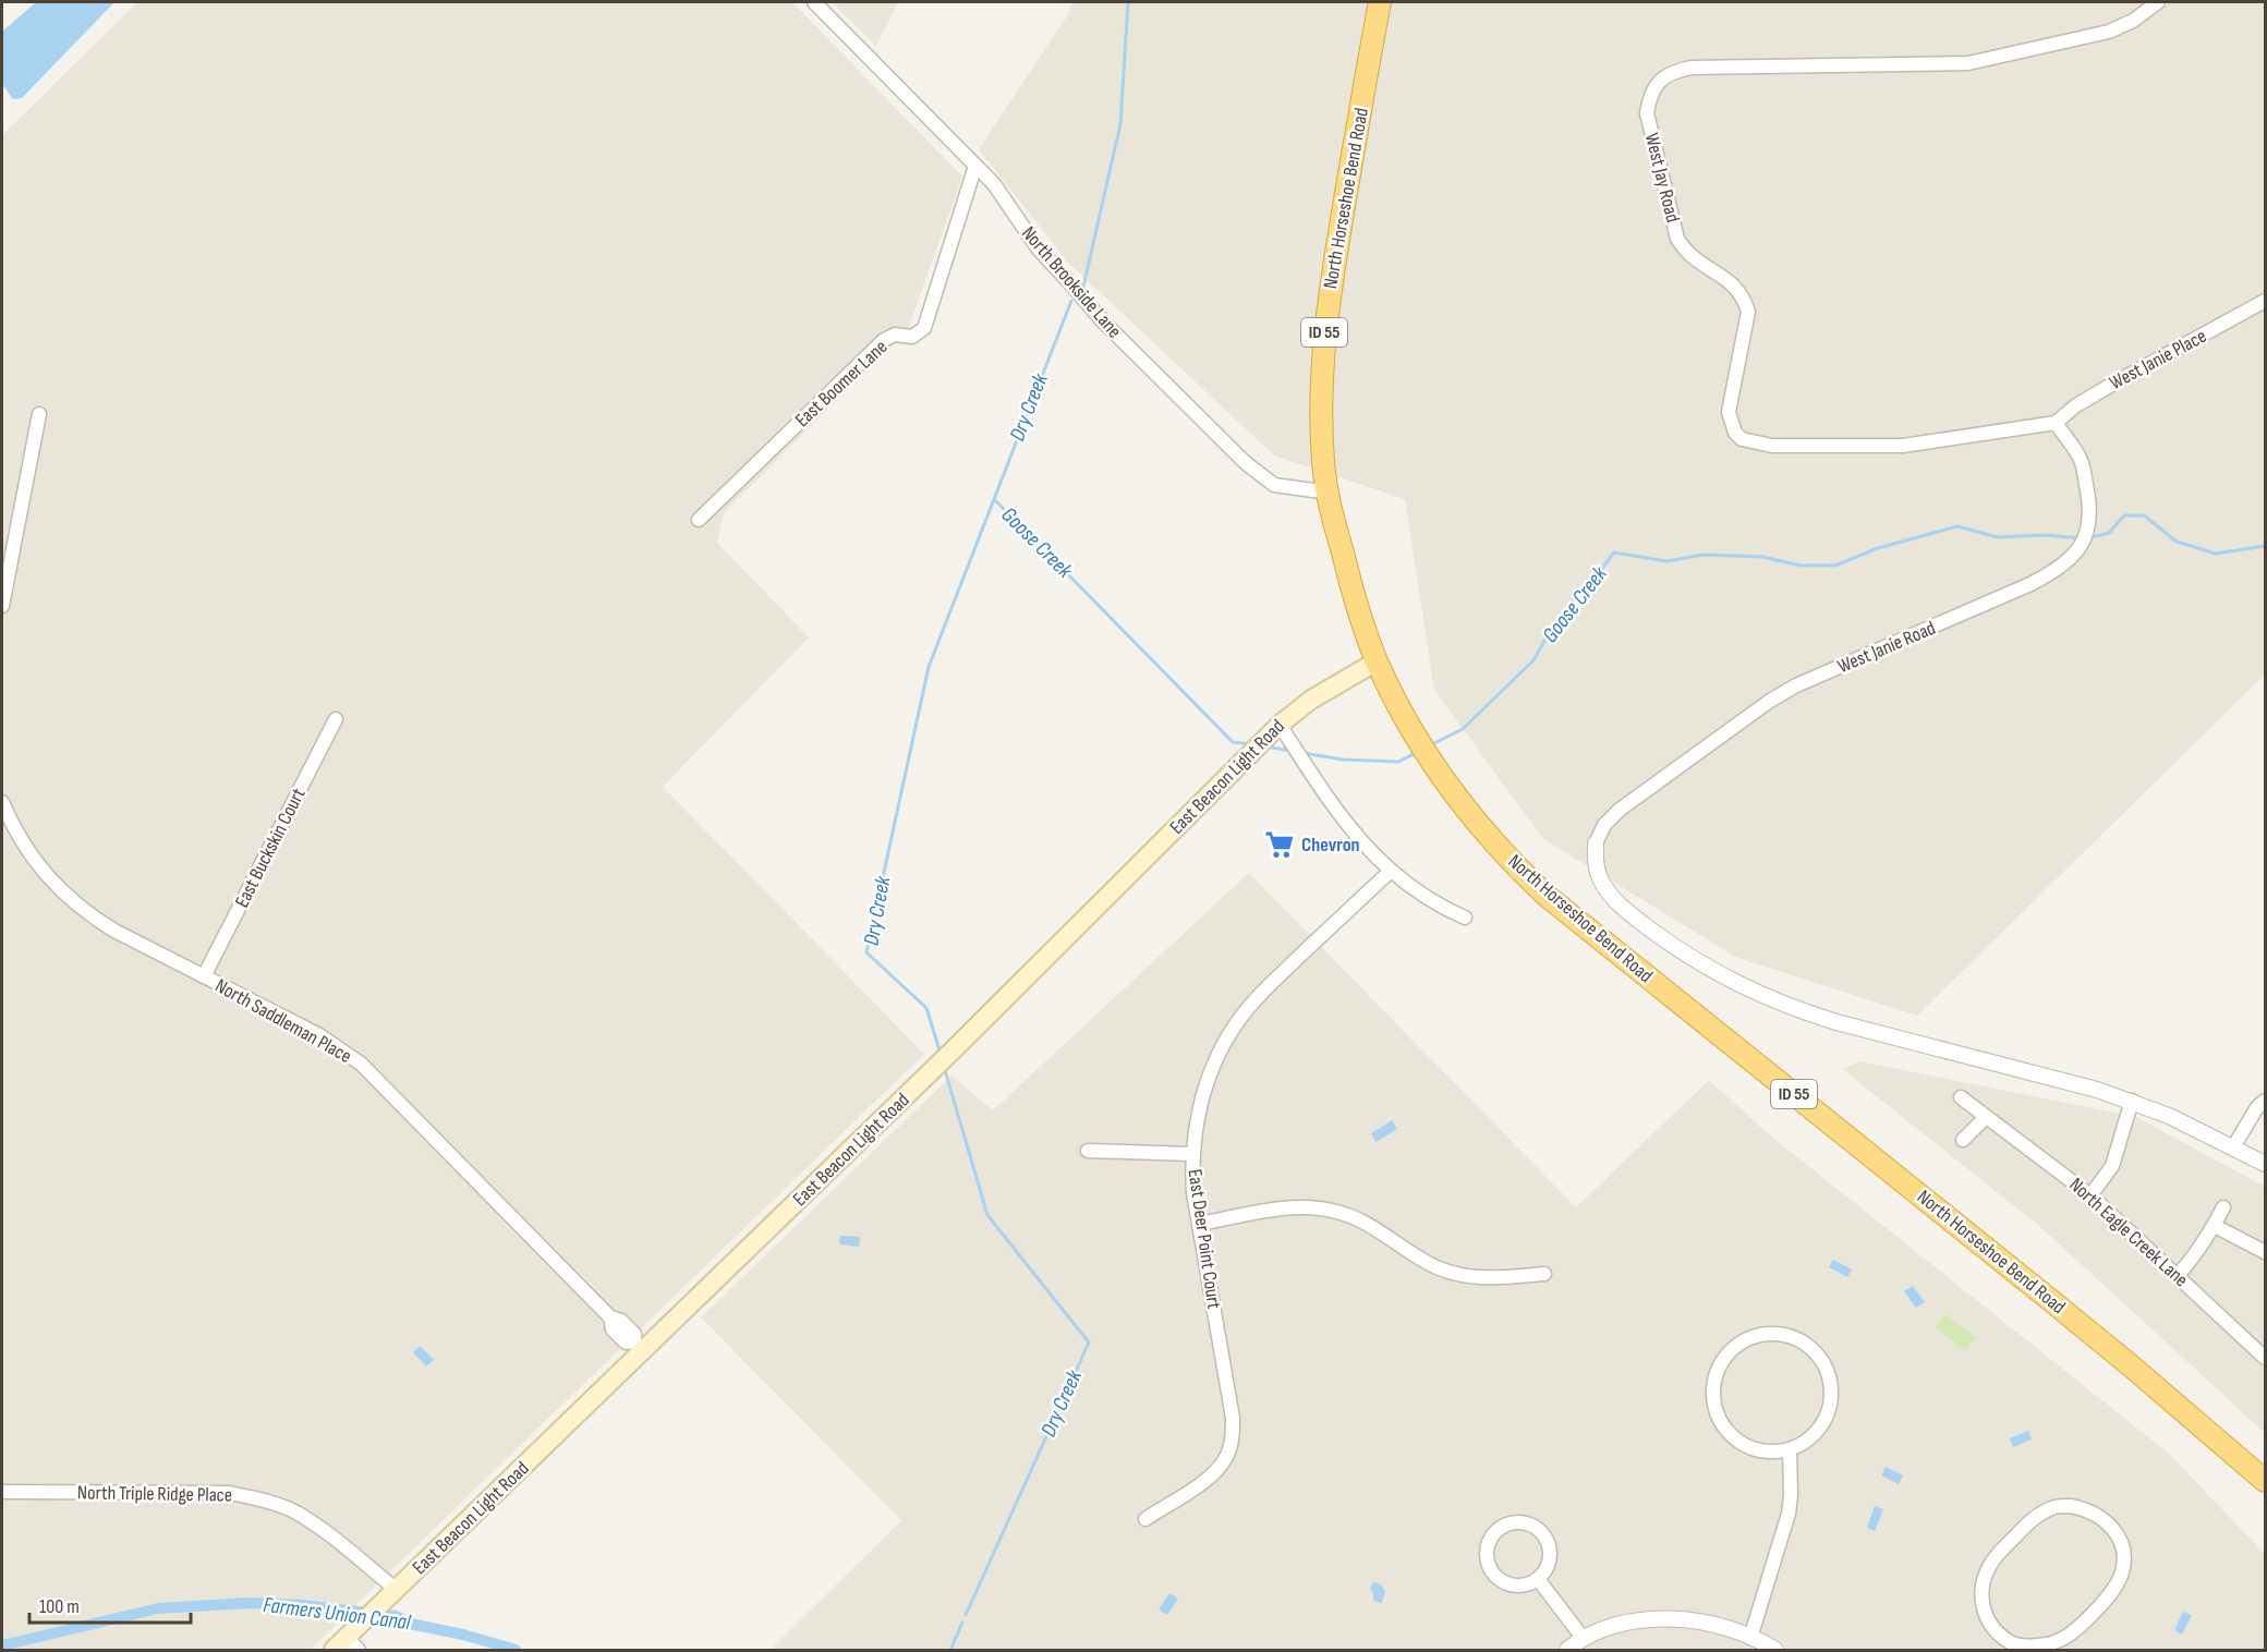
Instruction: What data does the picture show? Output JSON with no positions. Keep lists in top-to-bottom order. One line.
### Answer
{"streets":{"highway":["North Horseshoe Bend Road","ID 55"],"main road":["East Beacon Light Road"],"street":["West Jay Road","North Brookside Lane","West Janie Place","East Boomer Lane","West Janie Road","East Buckskin Court","North Saddleman Place","North Eagle Creek Lane","East Deer Point Court","North Triple Ridge Place"]},"crossings":[["West Jay Road","West Janie Place"],["West Jay Road","West Janie Road"],["North Horseshoe Bend Road","North Brookside Lane"],["North Horseshoe Bend Road","West Janie Road"],["North Horseshoe Bend Road","East Beacon Light Road"],["North Brookside Lane","East Boomer Lane"],["West Janie Place","West Janie Road"],["East Beacon Light Road","North Saddleman Place"],["East Beacon Light Road","North Triple Ridge Place"],["East Buckskin Court","North Saddleman Place"]],"water":["Dry Creek","Goose Creek","Farmers Union Canal"],"places":{"supermarket":["Chevron"]},"scale_bar":"100 m"}
